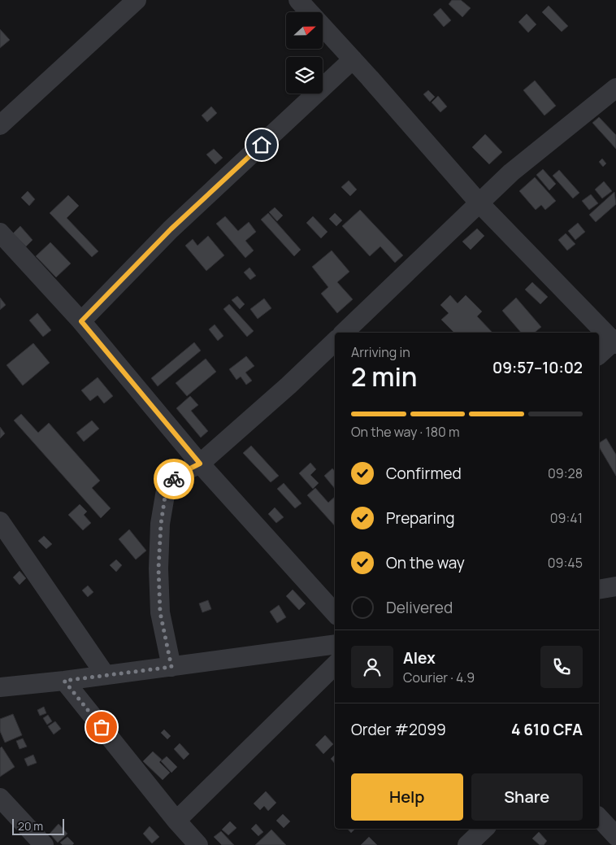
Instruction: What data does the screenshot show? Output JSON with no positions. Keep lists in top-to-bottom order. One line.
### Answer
{"scale_bar":"20 m","north":"right","page":{"heading":["2 min","Arriving in","09:57–10:02"],"panel":["Alex","Courier · 4.9","Order #2099","4 610 CFA"],"bar":"On the way · 180 m","list":[["Confirmed","09:28"],["Preparing","09:41"],["On the way","09:45"],"Delivered"],"buttons":["Help","Share"],"scale":"20 m"}}
